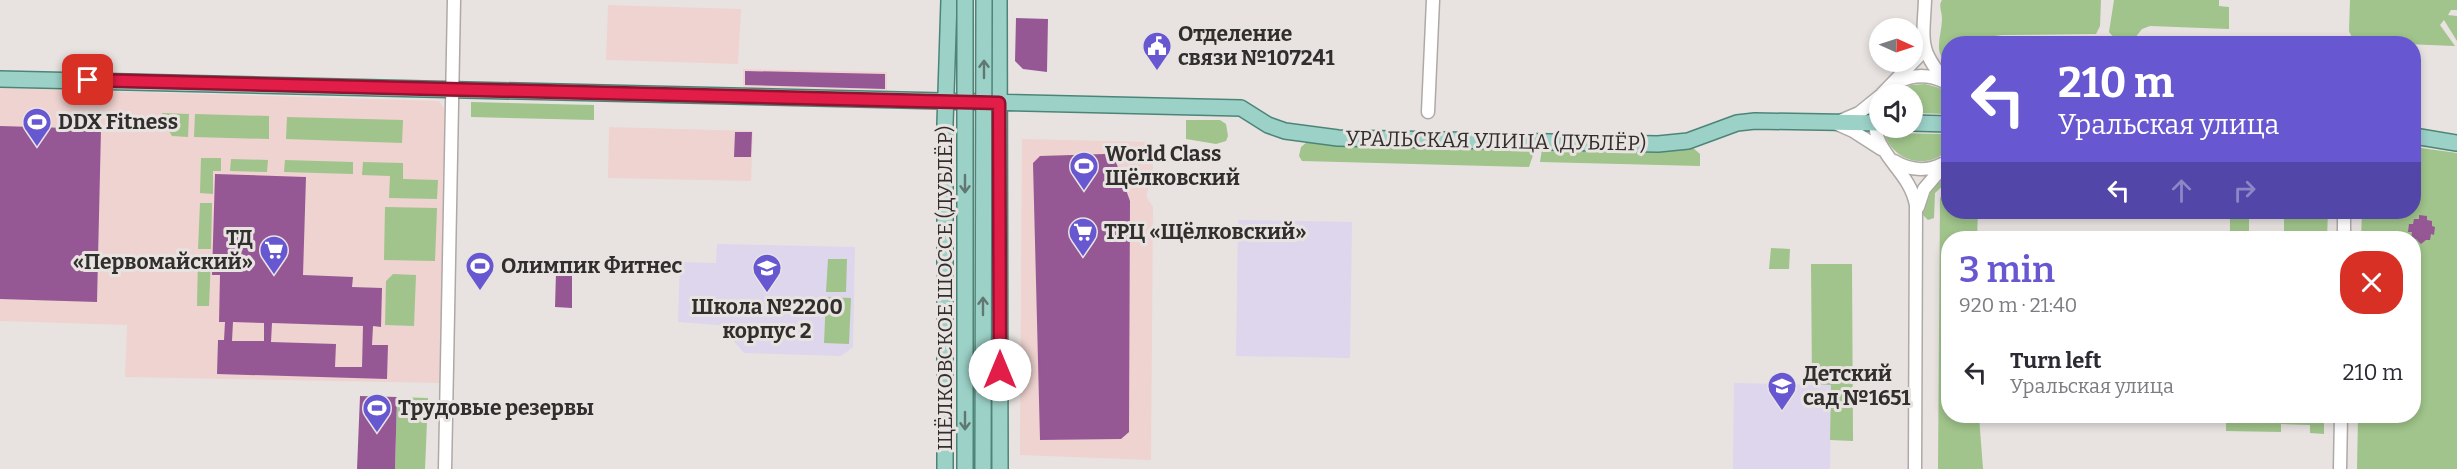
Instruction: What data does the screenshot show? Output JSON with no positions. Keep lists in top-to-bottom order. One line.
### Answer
{"streets":{"main road":["УРАЛЬСКАЯ УЛИЦА (ДУБЛЁР)","ЩЁЛКОВСКОЕ ШОССЕ (ДУБЛЁР)"]},"places":{"public building":["Отделение связи №107241"],"sports":["DDX Fitness","World Class Щёлковский","Олимпик Фитнес","Трудовые резервы"],"supermarket":["ТРЦ «Щёлковский»","ТД «Первомайский»"],"school or university":["Школа №2200 корпус 2","Детский сад №1651"]},"north":"right","page":{"turn":["210 m","Уральская улица"],"heading":["3 min","920 m · 21:40"],"list":[{"name":"Turn left","note":"Уральская улица","value":"210 m"}]}}
